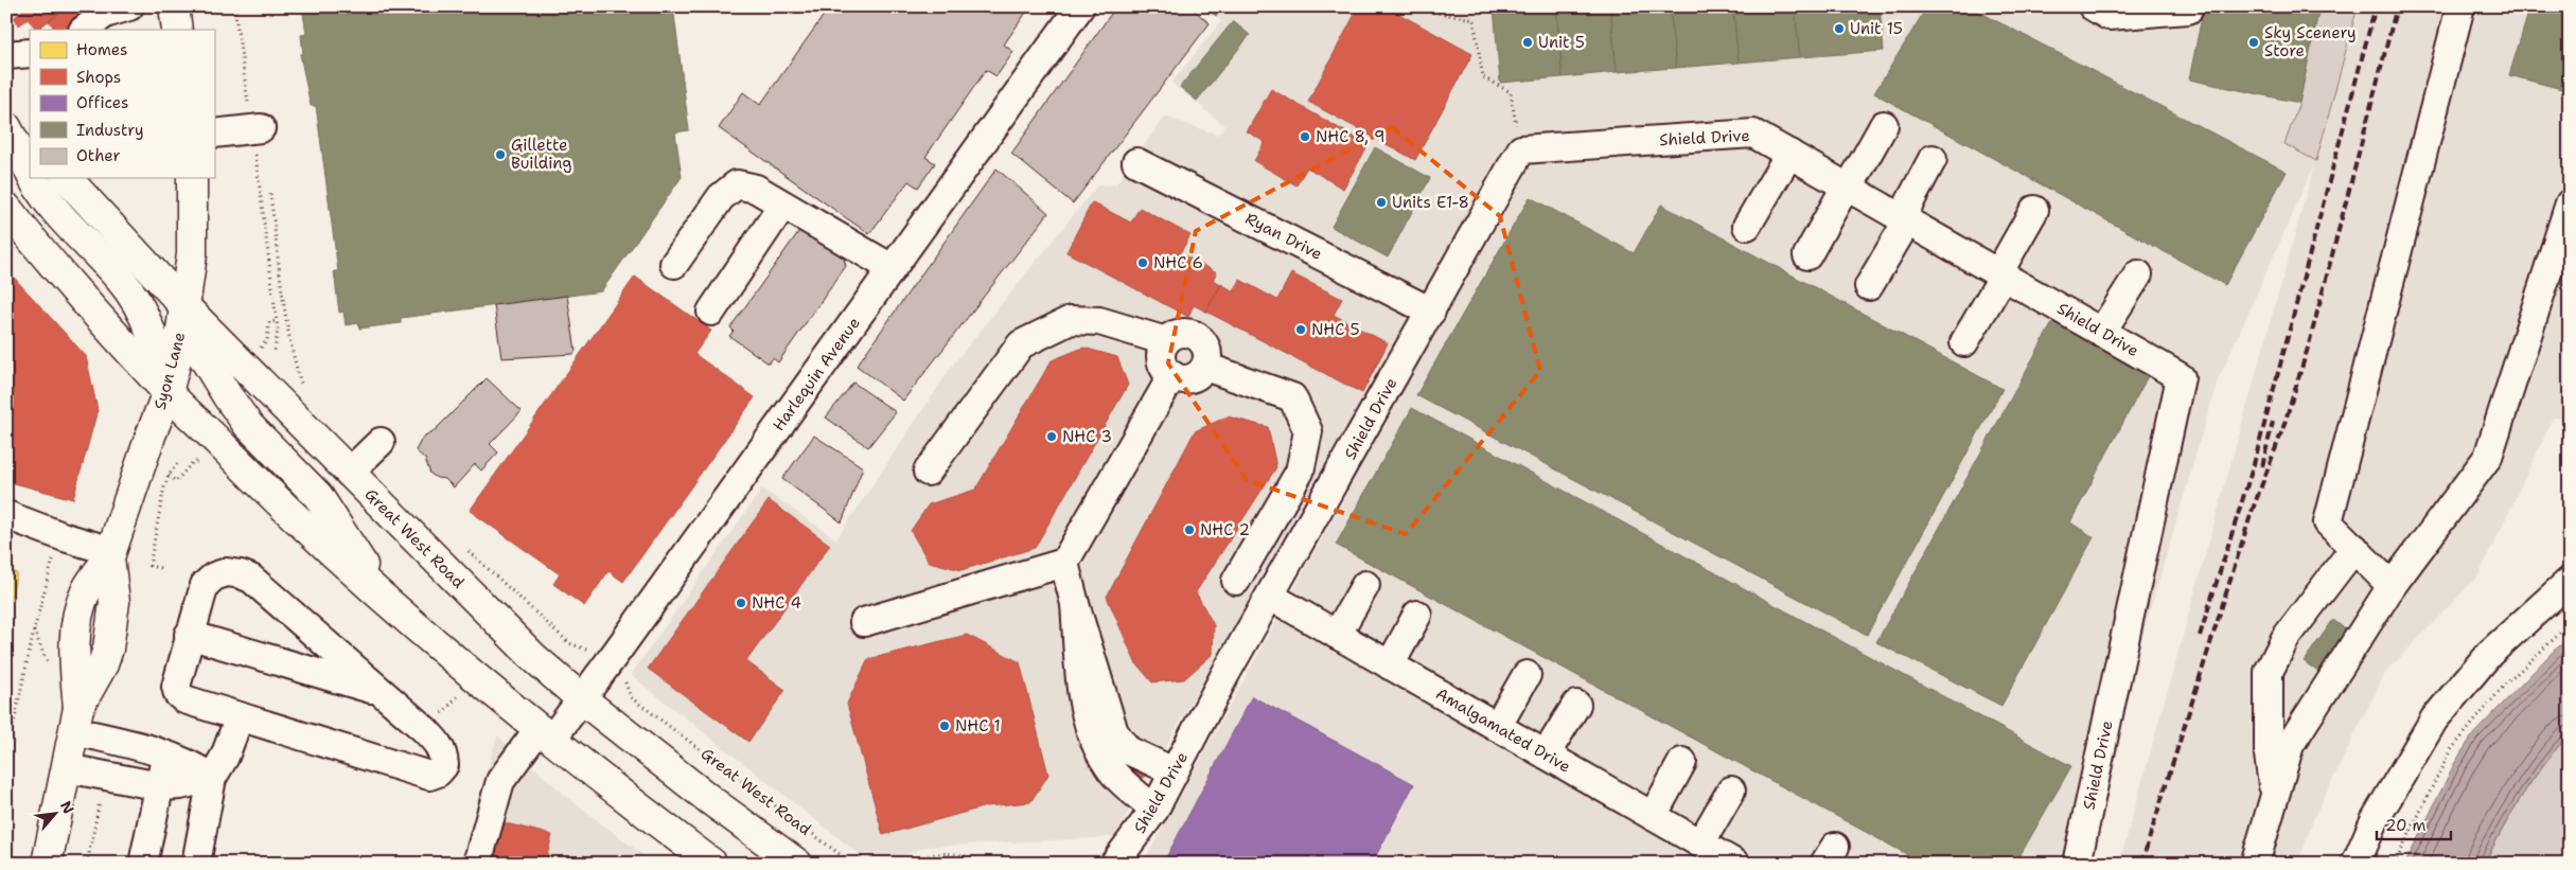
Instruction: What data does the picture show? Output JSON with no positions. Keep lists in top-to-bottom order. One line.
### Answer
{"streets":{"main road":["Syon Lane","Great West Road"],"street":["Shield Drive","Ryan Drive","Harlequin Avenue","Amalgamated Drive"]},"crossings":[["Shield Drive","Ryan Drive"],["Shield Drive","Amalgamated Drive"],["Syon Lane","Great West Road"],["Harlequin Avenue","Great West Road"]],"places":["Unit 15","Unit 5","Sky Scenery Store","NHC 8, 9","Gillette Building","Units E1-8","NHC 6","NHC 5","NHC 3","NHC 2","NHC 4","NHC 1"],"legend":["Homes","Shops","Offices","Industry","Other"],"scale_bar":"20 m","north":"top right"}
